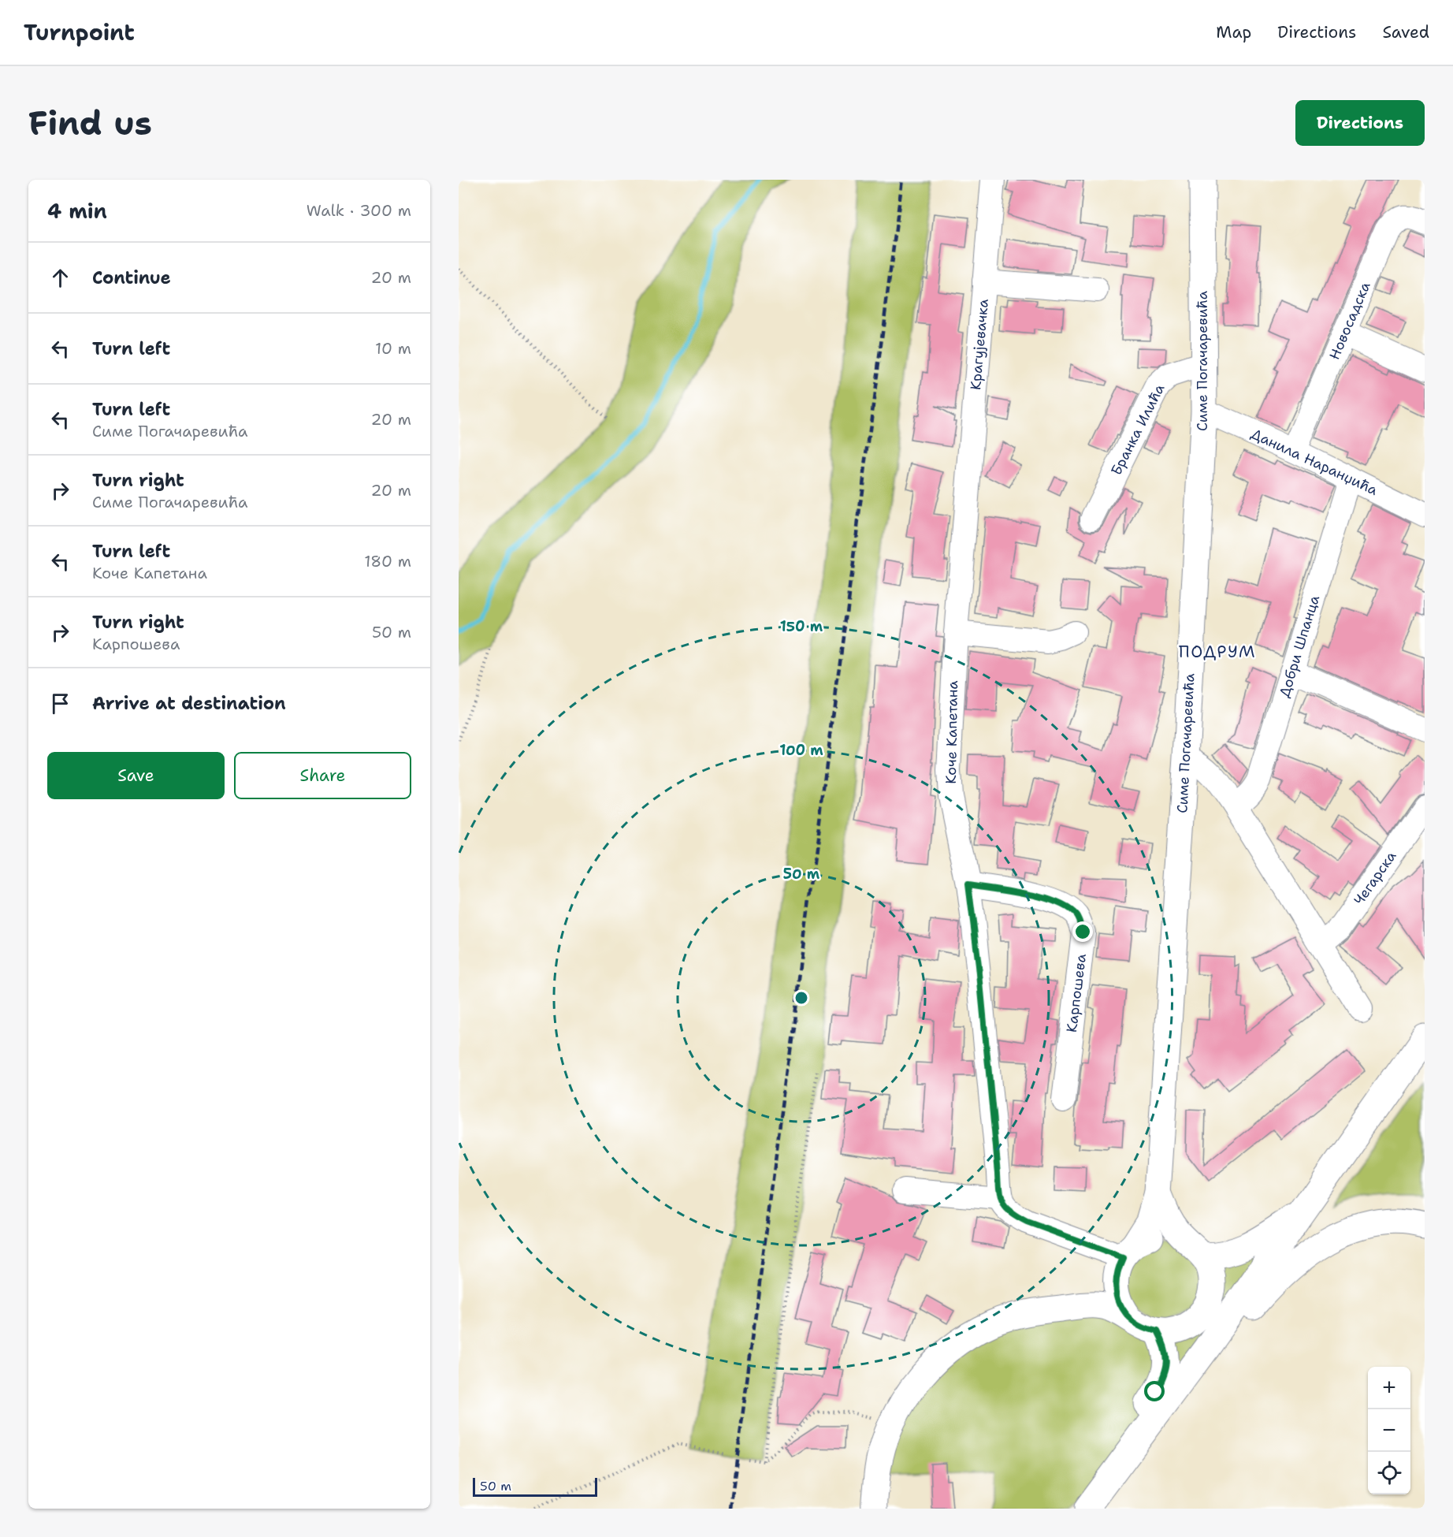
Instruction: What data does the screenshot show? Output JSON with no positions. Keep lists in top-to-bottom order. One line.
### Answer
{"streets":{"main road":["Симе Погачаревића"],"street":["Новосадска","Крагујевачка","Бранка Илића","Данила Наранџића","Добри Шпанца","Коче Капетана","Чегарска","Карпошева"]},"crossings":[["Новосадска","Данила Наранџића"],["Крагујевачка","Коче Капетана"],["Симе Погачаревића","Бранка Илића"],["Симе Погачаревића","Данила Наранџића"],["Данила Наранџића","Добри Шпанца"],["Коче Капетана","Карпошева"]],"districts":["ПОДРУМ"],"scale_bar":"50 m","page":{"header":"Turnpoint","nav":["Map","Directions","Saved"],"buttons":["Directions",["Save","Share"]],"title":"Find us","heading":["4 min","Walk · 300 m"],"list":[["Continue","20 m"],["Turn left","10 m"],["Turn left","Симе Погачаревића","20 m"],["Turn right","Симе Погачаревића","20 m"],["Turn left","Коче Капетана","180 m"],["Turn right","Карпошева","50 m"],"Arrive at destination"],"map_buttons":["+","−"],"scale":"50 m"},"rings":["150 m","100 m","50 m"]}
